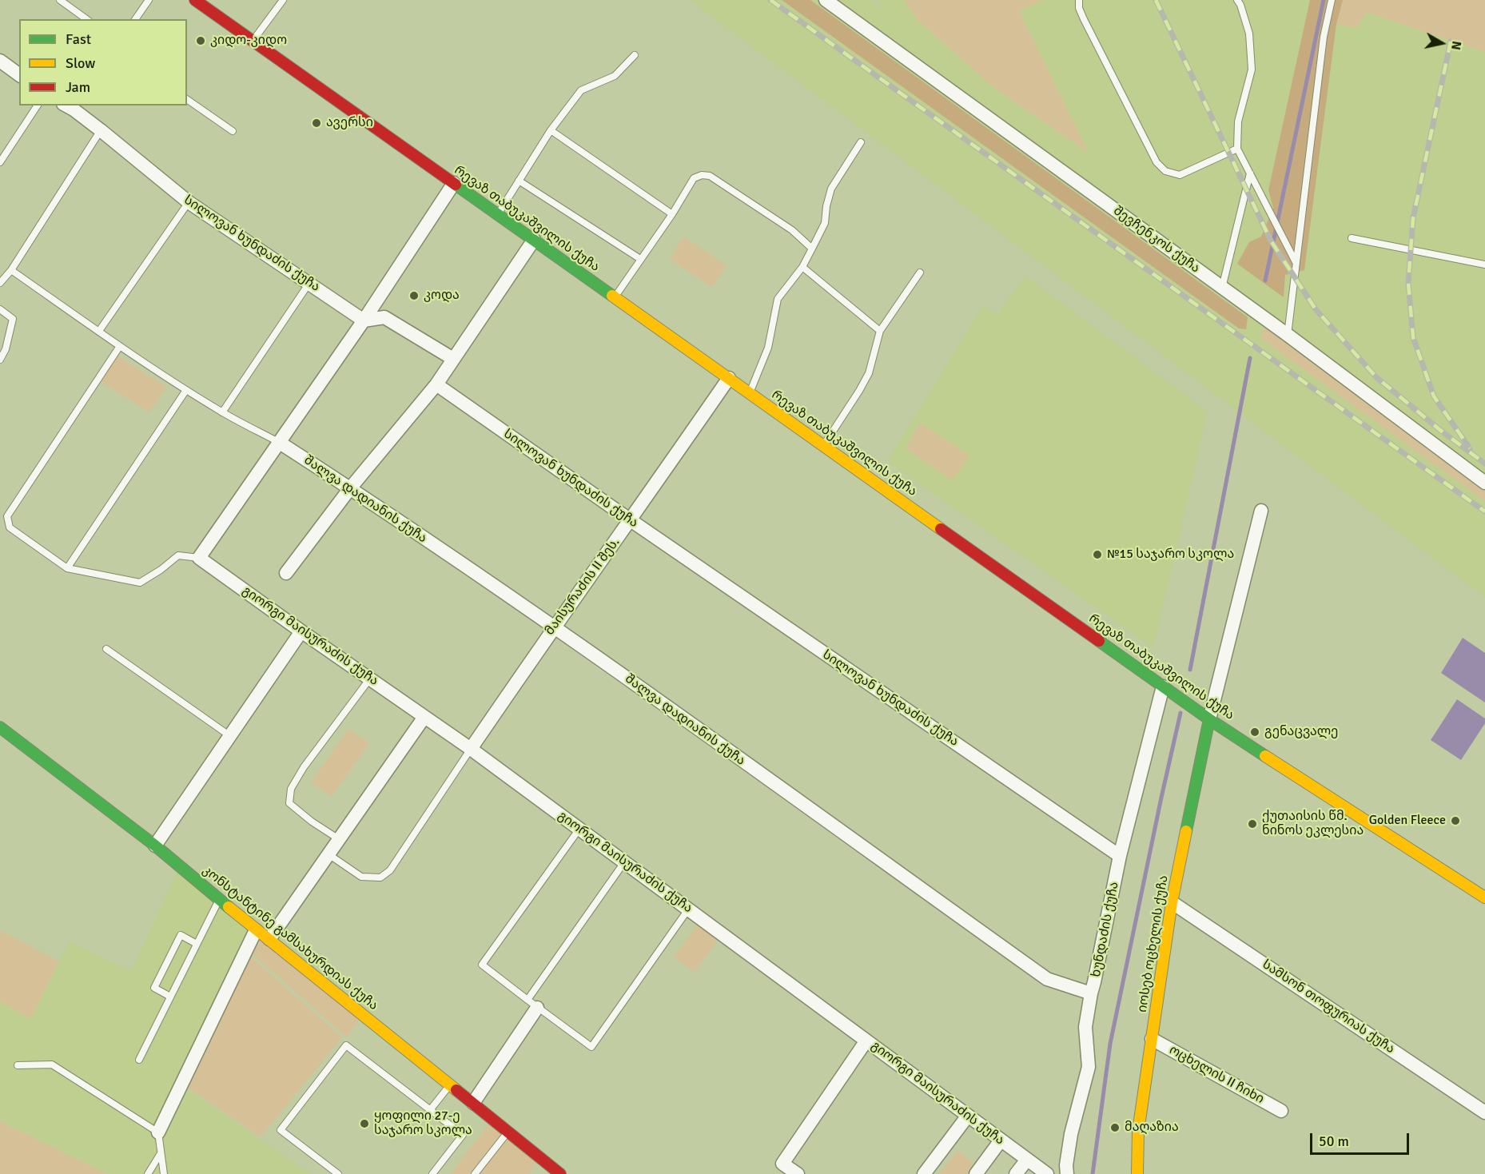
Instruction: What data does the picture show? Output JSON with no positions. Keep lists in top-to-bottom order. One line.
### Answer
{"streets":{"main road":["რევაზ თაბუკაშვილის ქუჩა","კონსტანტინე გამსახურდიას ქუჩა","იოსებ ოცხელის ქუჩა"],"street":["შევჩენკოს ქუჩა","სილოვან ხუნდაძის ქუჩა","შალვა დადიანის ქუჩა","მაისურაძის II შეს.","გიორგი მაისურაძის ქუჩა","ხუნდაძის ქუჩა","სამსონ თოფურიას ქუჩა","ოცხელის II ჩიხი"]},"crossings":[["რევაზ თაბუკაშვილის ქუჩა","მაისურაძის II შეს."],["რევაზ თაბუკაშვილის ქუჩა","ხუნდაძის ქუჩა"],["რევაზ თაბუკაშვილის ქუჩა","იოსებ ოცხელის ქუჩა"],["სილოვან ხუნდაძის ქუჩა","მაისურაძის II შეს."],["სილოვან ხუნდაძის ქუჩა","ხუნდაძის ქუჩა"],["შალვა დადიანის ქუჩა","მაისურაძის II შეს."],["შალვა დადიანის ქუჩა","ხუნდაძის ქუჩა"],["მაისურაძის II შეს.","გიორგი მაისურაძის ქუჩა"],["იოსებ ოცხელის ქუჩა","სამსონ თოფურიას ქუჩა"],["იოსებ ოცხელის ქუჩა","ოცხელის II ჩიხი"]],"places":["კიდო-კიდო","ავერსი","კოდა","№15 საჯარო სკოლა","გენაცვალე","Golden Fleece","ქუთაისის წმ. ნინოს ეკლესია","ყოფილი 27-ე საჯარო სკოლა","მაღაზია"],"legend":["Fast","Slow","Jam"],"scale_bar":"50 m","north":"right"}
